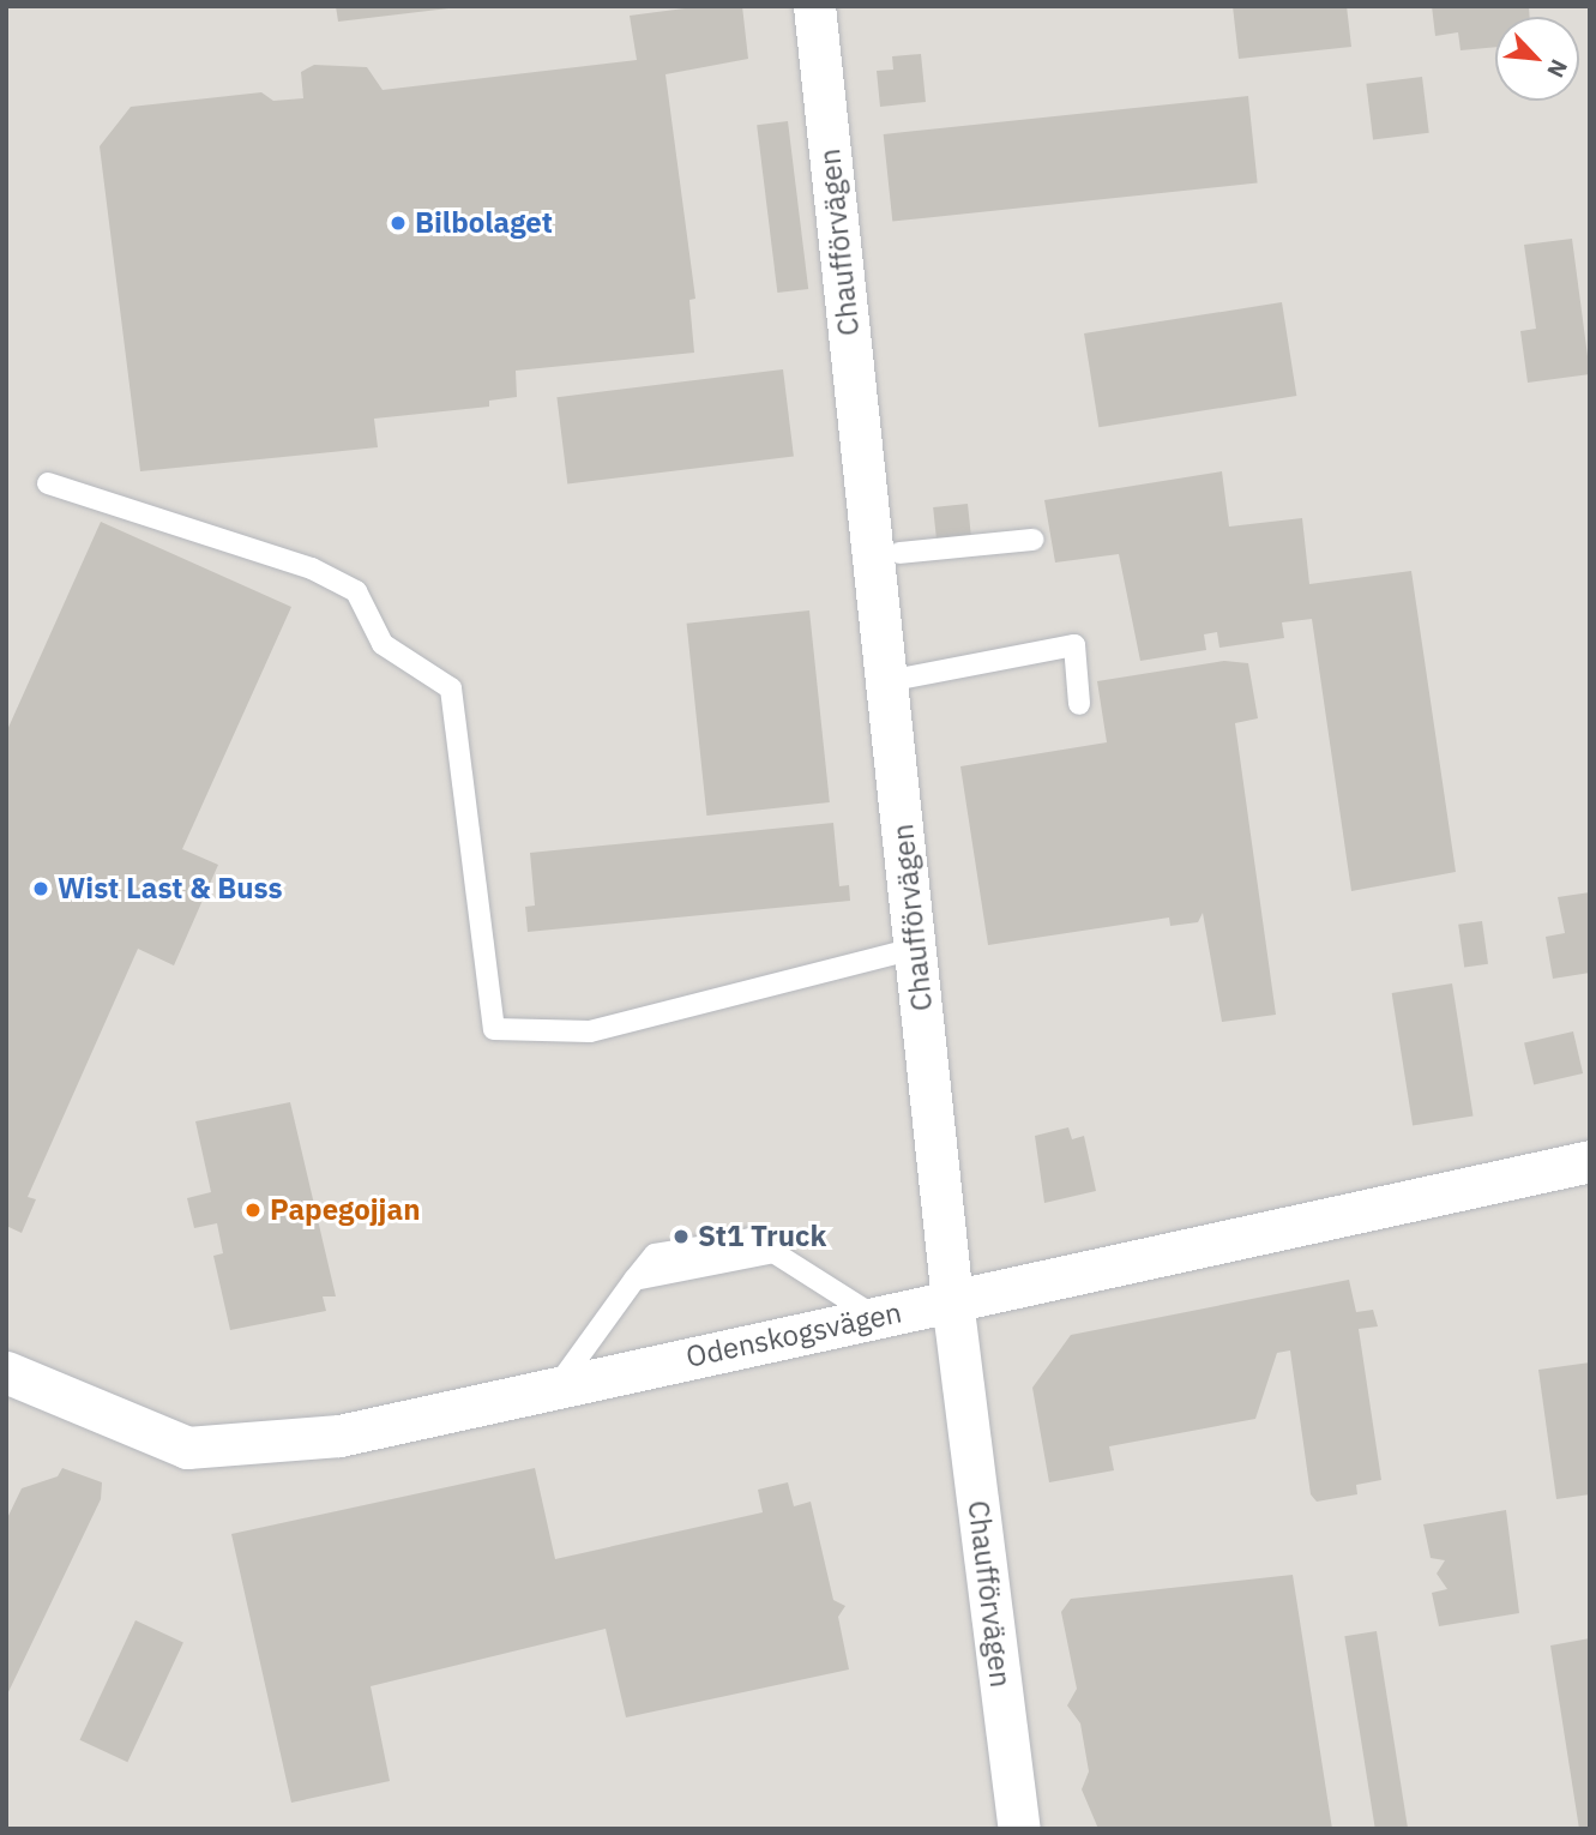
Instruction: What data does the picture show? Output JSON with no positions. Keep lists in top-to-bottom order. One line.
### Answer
{"streets":{"street":["Chaufförvägen","Odenskogsvägen"]},"crossings":[["Chaufförvägen","Odenskogsvägen"]],"places":["Bilbolaget","Wist Last & Buss","Papegojjan","St1 Truck"],"north":"bottom right"}
